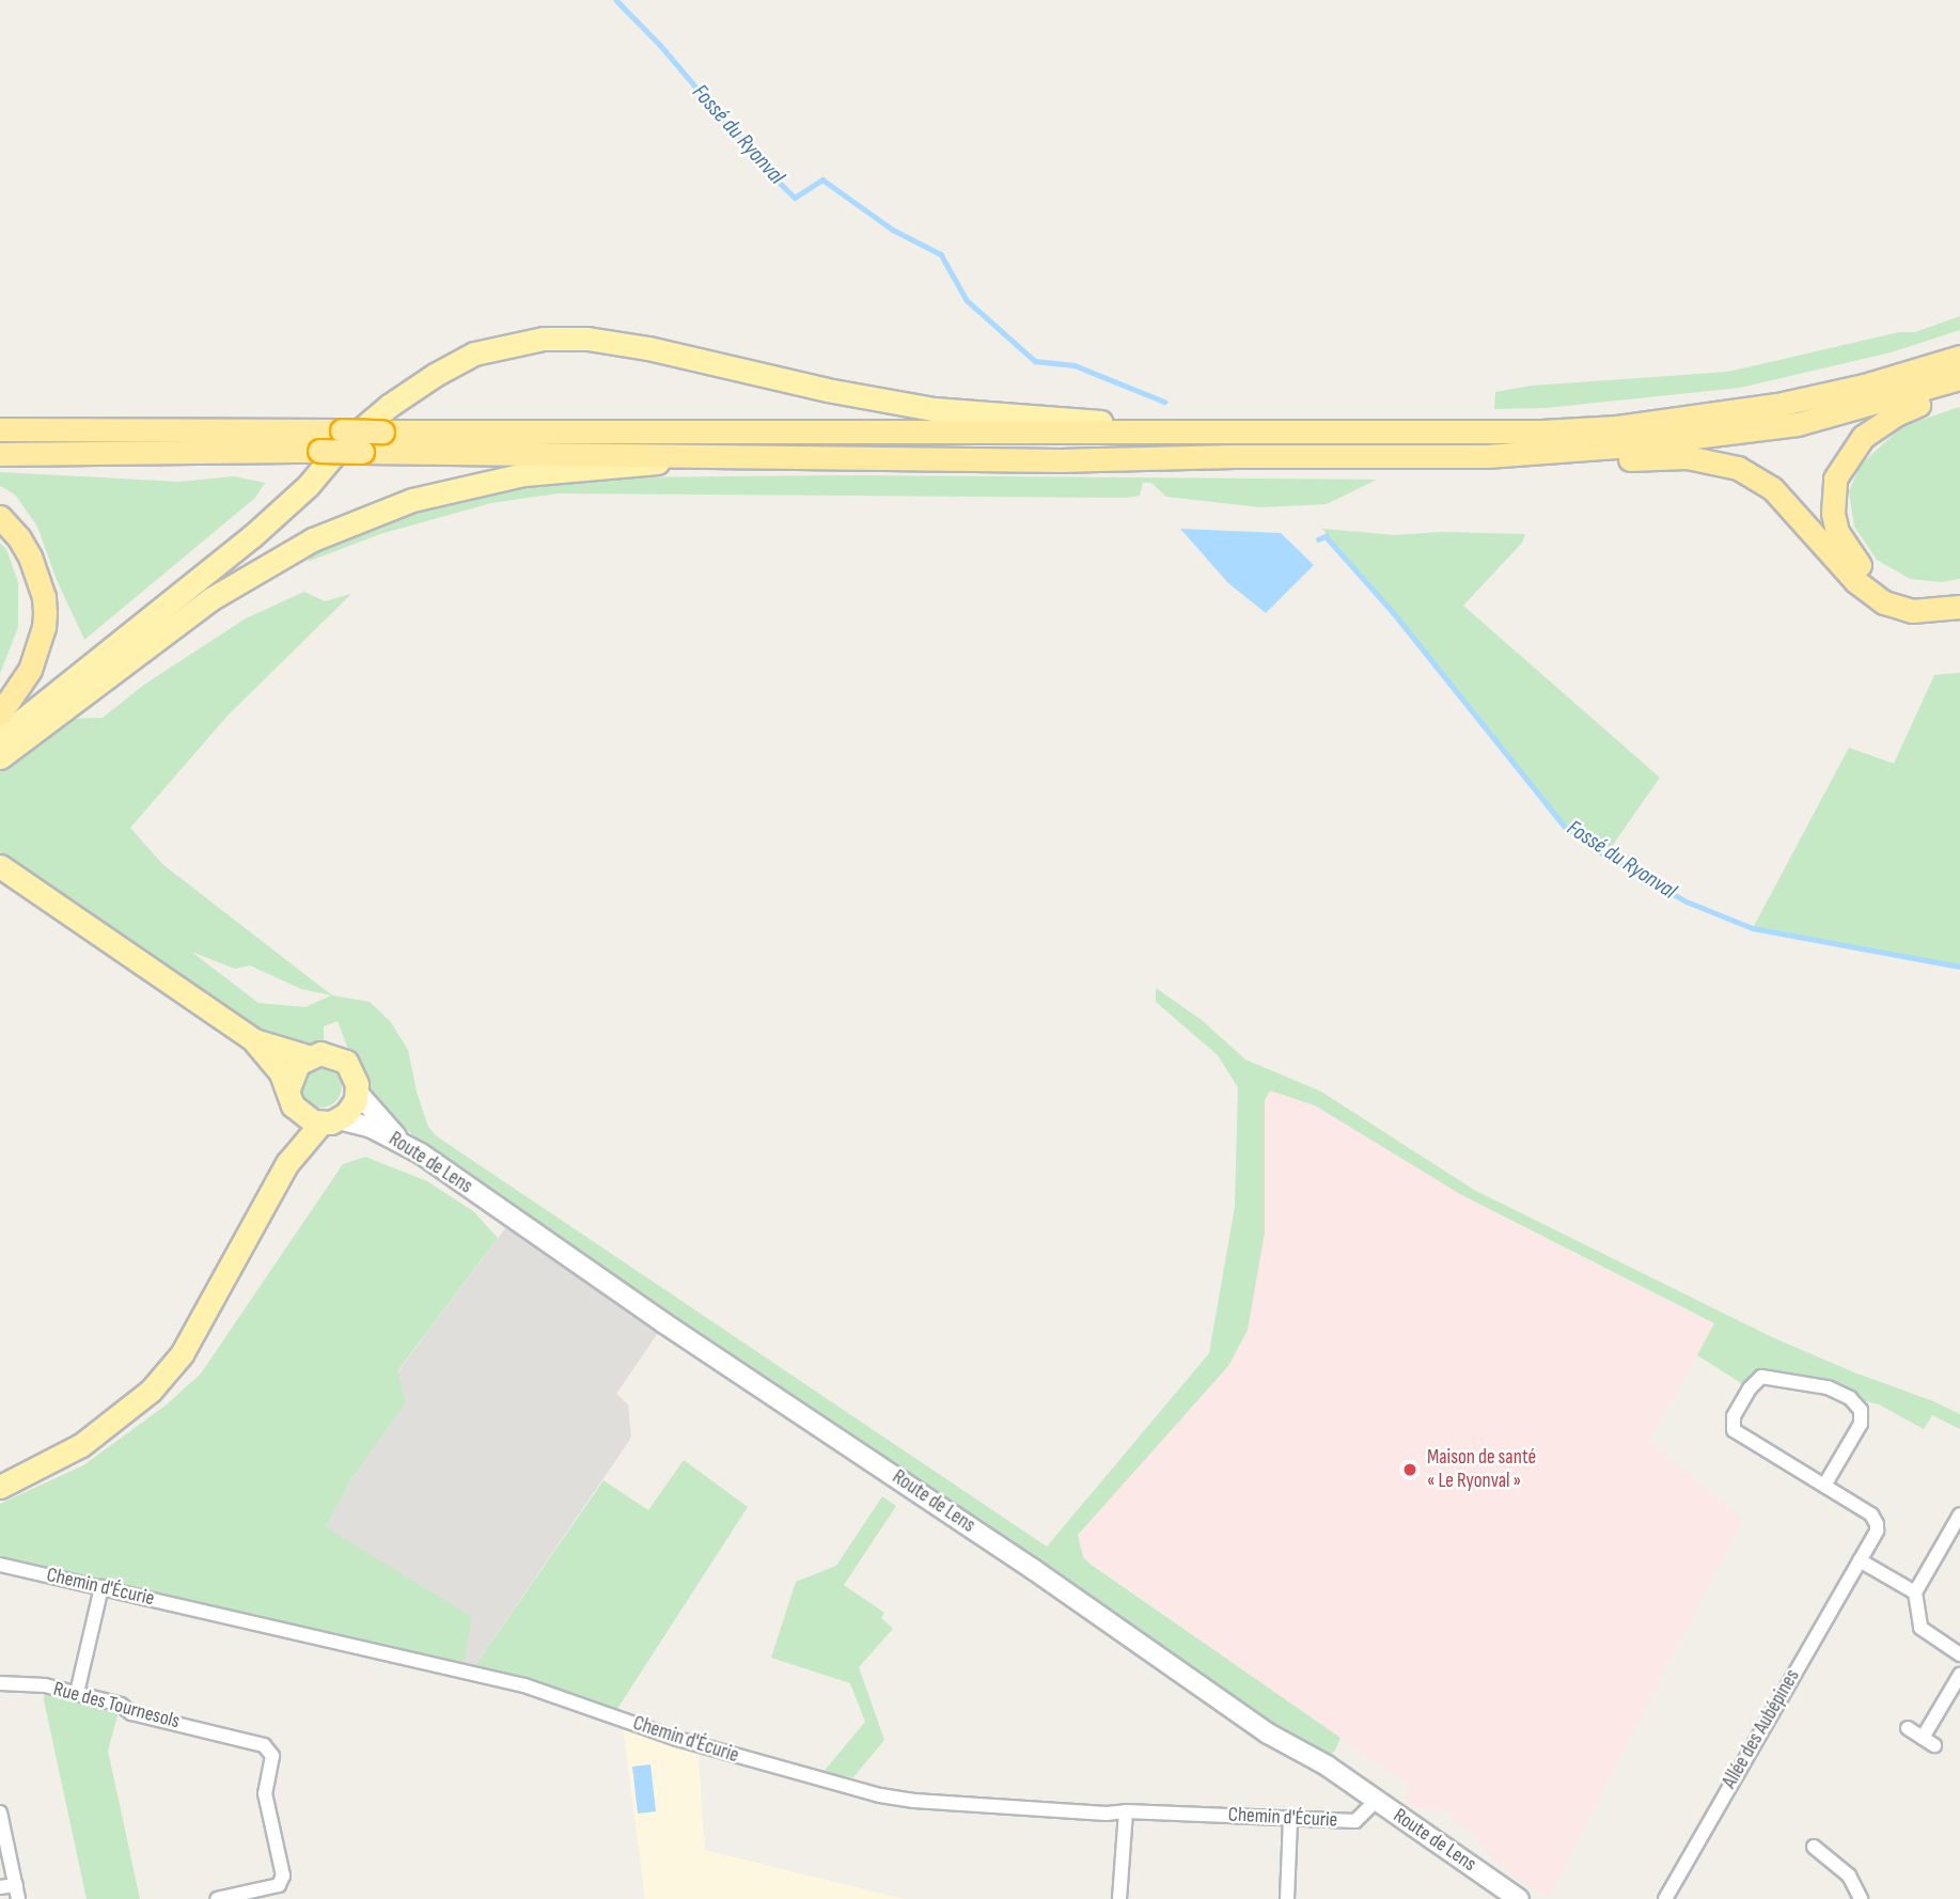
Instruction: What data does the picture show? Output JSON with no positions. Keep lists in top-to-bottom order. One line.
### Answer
{"streets":{"main road":["Route de Lens"],"street":["Chemin d'Écurie","Rue des Tournesols","Allée des Aubépines"]},"crossings":[["Route de Lens","Chemin d'Écurie"]],"water":["Fossé du Ryonval"],"places":["Maison de santé « Le Ryonval »"]}
